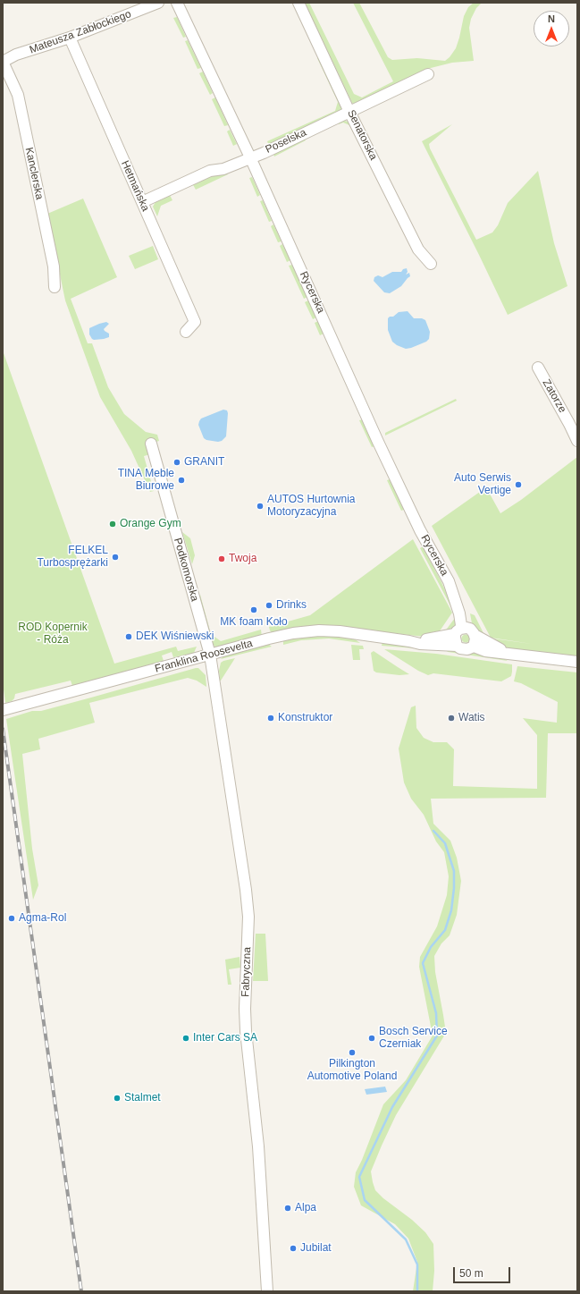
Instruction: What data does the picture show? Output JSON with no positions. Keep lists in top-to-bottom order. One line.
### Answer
{"streets":{"street":["Mateusza Zabłockiego","Senatorska","Poselska","Kanclerska","Hetmańska","Rycerska","Zatorze","Podkomorska","Franklina Roosevelta","Fabryczna"]},"crossings":[["Mateusza Zabłockiego","Kanclerska"],["Mateusza Zabłockiego","Hetmańska"],["Senatorska","Poselska"],["Poselska","Hetmańska"],["Poselska","Rycerska"],["Rycerska","Franklina Roosevelta"],["Podkomorska","Franklina Roosevelta"],["Podkomorska","Fabryczna"],["Franklina Roosevelta","Fabryczna"]],"parks":["ROD Kopernik - Róża"],"places":["GRANIT","TINA Meble Biurowe","Auto Serwis Vertige","AUTOS Hurtownia Motoryzacyjna","Orange Gym","FELKEL Turbosprężarki","Twoja","Drinks","MK foam Koło","DEK Wiśniewski","Konstruktor","Watis","Agma-Rol","Inter Cars SA","Bosch Service Czerniak","Pilkington Automotive Poland","Stalmet","Alpa","Jubilat"],"scale_bar":"50 m","north":"top"}
